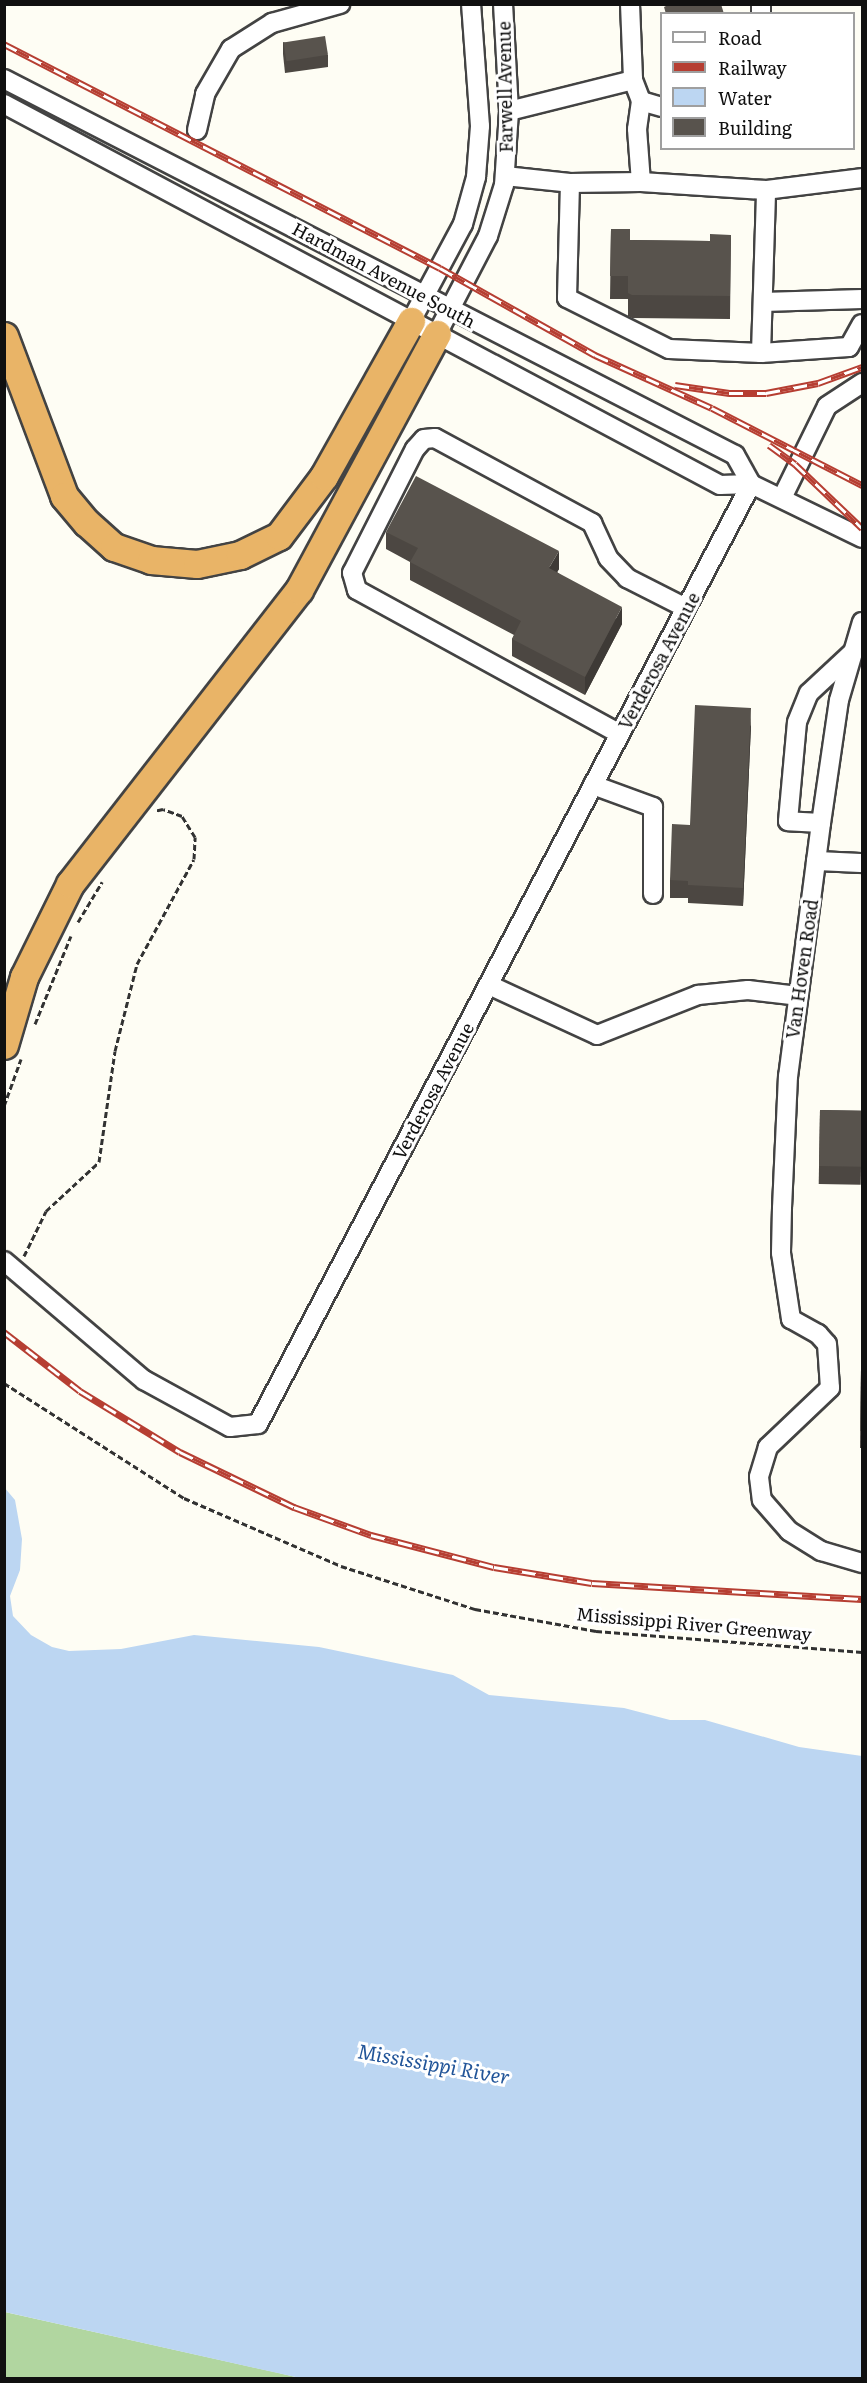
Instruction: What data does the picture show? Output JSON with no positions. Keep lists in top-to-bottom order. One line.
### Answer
{"streets":{"street":["Farwell Avenue","Hardman Avenue South","Verderosa Avenue","Van Hoven Road"],"path":["Mississippi River Greenway"]},"crossings":[["Farwell Avenue","Hardman Avenue South"],["Hardman Avenue South","Verderosa Avenue"]],"water":["Mississippi River"],"legend":["Road","Railway","Water","Building"]}
